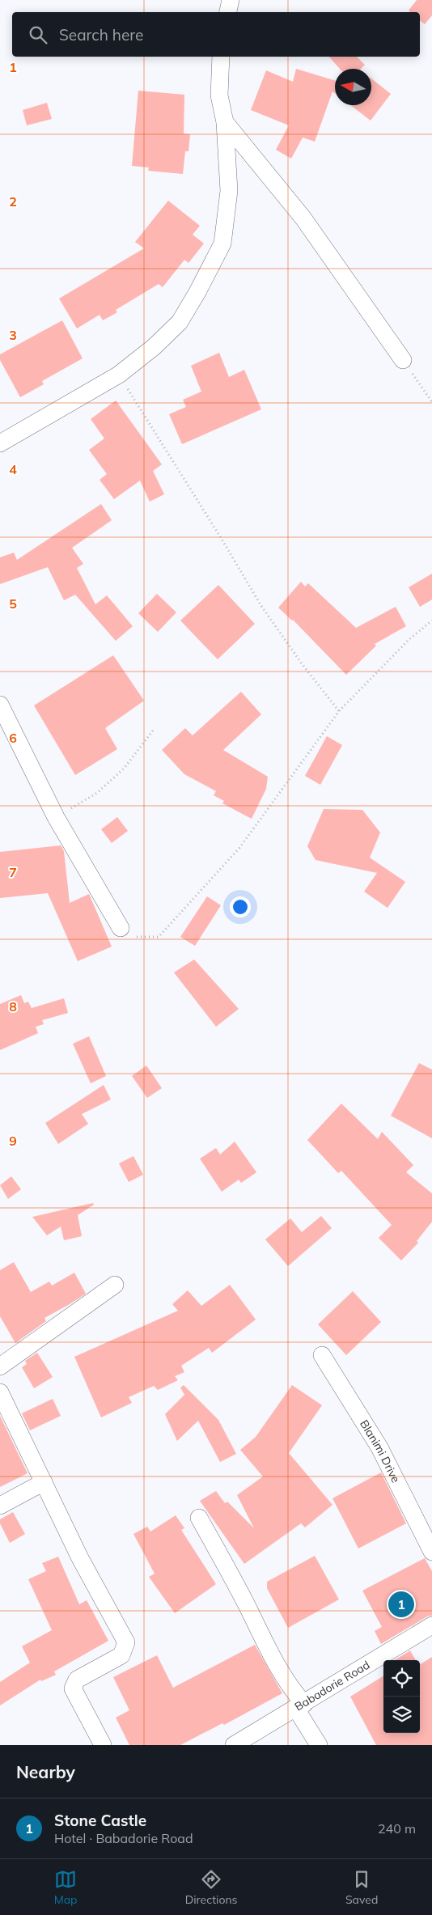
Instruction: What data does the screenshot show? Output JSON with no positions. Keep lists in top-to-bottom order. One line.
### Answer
{"streets":{"street":["Blanimi Drive","Babadorie Road"]},"north":"left","page":{"search":"Search here","pins":"1","heading":"Nearby","list":[{"mark":"1","name":"Stone Castle","note":"Hotel · Babadorie Road","value":"240 m"}],"nav":["Map","Directions","Saved"]},"grid":{"rows":["1","2","3","4","5","6","7","8","9"]}}
